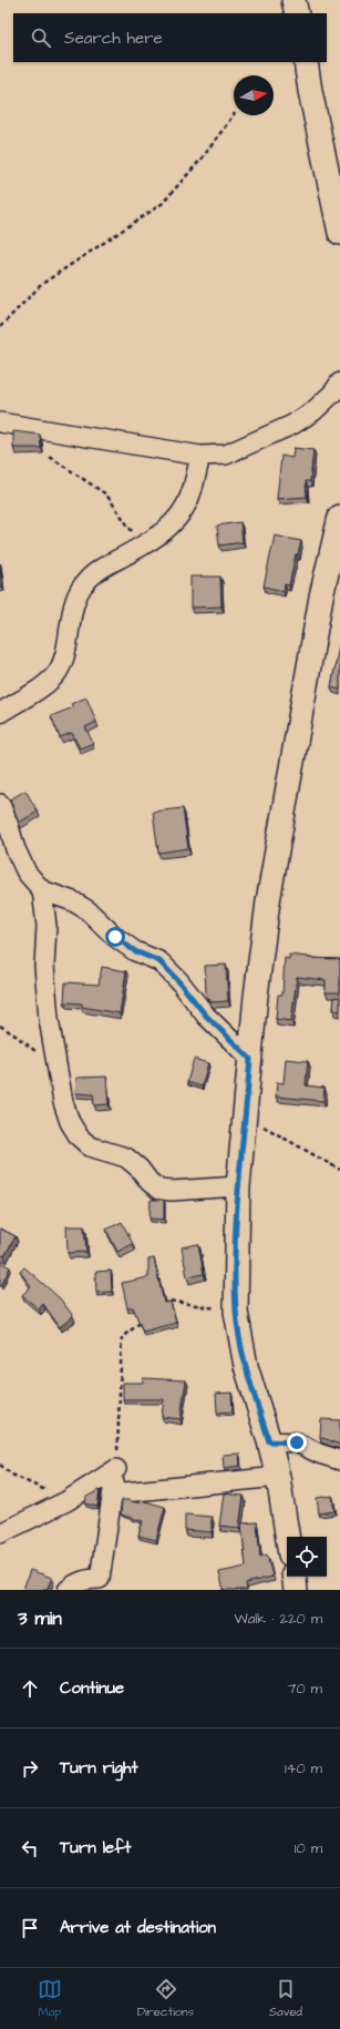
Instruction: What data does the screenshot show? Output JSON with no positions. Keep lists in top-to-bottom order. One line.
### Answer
{"north":"right","page":{"search":"Search here","heading":["3 min","Walk · 220 m"],"list":[["Continue","70 m"],["Turn right","140 m"],["Turn left","10 m"],"Arrive at destination"],"nav":["Map","Directions","Saved"]}}
